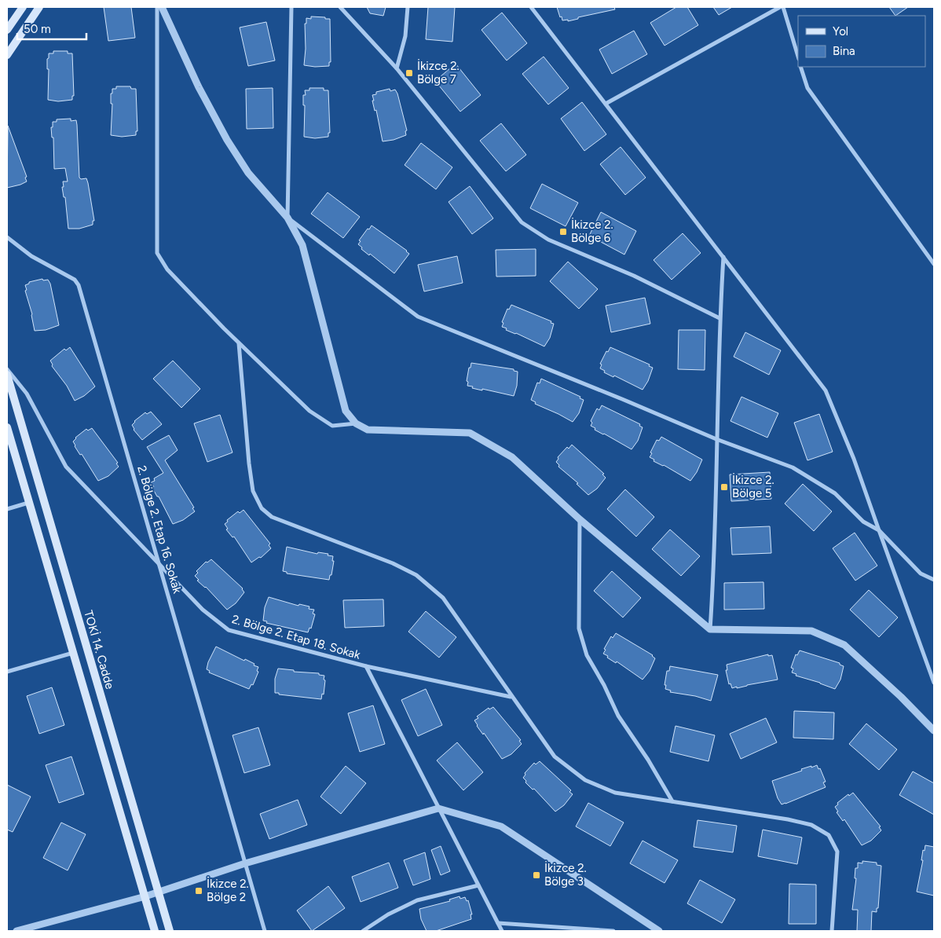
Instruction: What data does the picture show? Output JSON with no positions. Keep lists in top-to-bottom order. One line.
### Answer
{"streets":{"main road":["TOKİ 14. Cadde"],"street":["2. Bölge 2. Etap 16. Sokak","2. Bölge 2. Etap 18. Sokak"]},"crossings":[["2. Bölge 2. Etap 16. Sokak","2. Bölge 2. Etap 18. Sokak"]],"places":{"transit":["İkizce 2. Bölge 7","İkizce 2. Bölge 6","İkizce 2. Bölge 5","İkizce 2. Bölge 3","İkizce 2. Bölge 2"]},"legend":["Yol","Bina"],"scale_bar":"50 m"}
